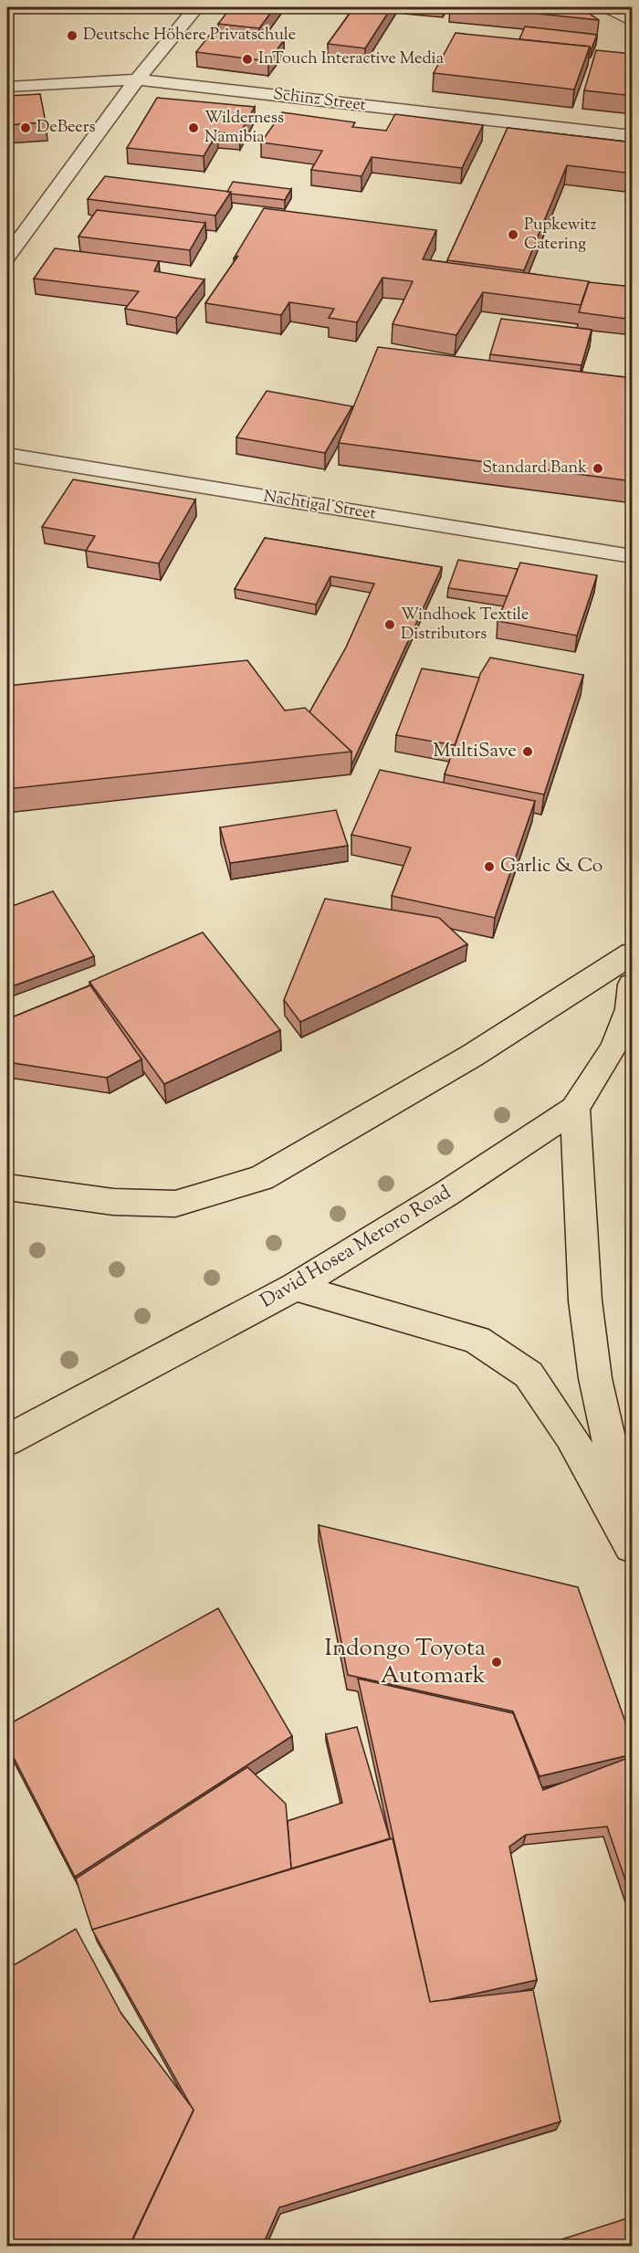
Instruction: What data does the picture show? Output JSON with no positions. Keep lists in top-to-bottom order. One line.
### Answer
{"streets":{"main road":["David Hosea Meroro Road"],"street":["Schinz Street","Nachtigal Street"]},"places":["Deutsche Höhere Privatschule","InTouch Interactive Media","DeBeers","Wilderness Namibia","Pupkewitz Catering","Standard Bank","Windhoek Textile Distributors","MultiSave","Garlic & Co","Indongo Toyota Automark"]}
